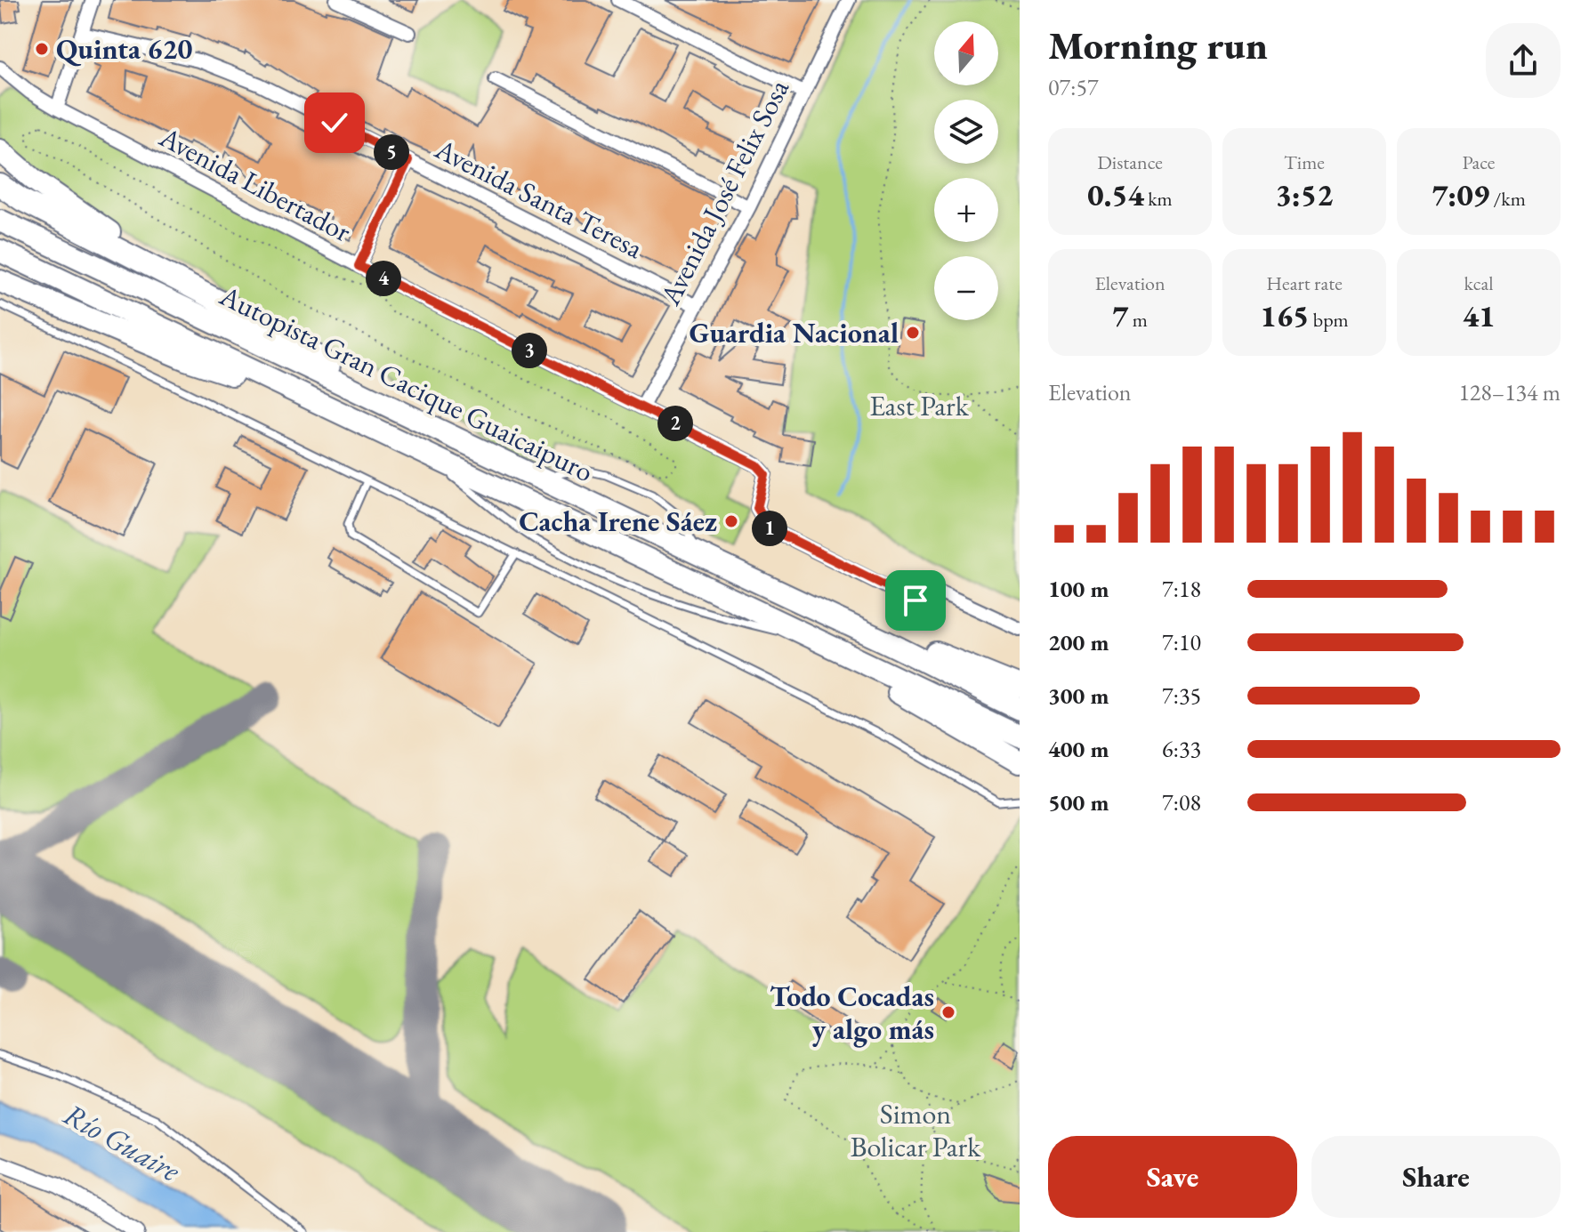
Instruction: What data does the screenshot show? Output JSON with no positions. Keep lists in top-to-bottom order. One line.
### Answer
{"streets":{"highway":["Autopista Gran Cacique Guaicaipuro"],"street":["Avenida Libertador","Avenida José Felix Sosa","Avenida Santa Teresa"]},"crossings":[["Avenida Libertador","Avenida José Felix Sosa"],["Avenida José Felix Sosa","Avenida Santa Teresa"]],"water":["Río Guaire"],"parks":["East Park","Simon Bolicar Park"],"places":["Quinta 620","Guardia Nacional","Cacha Irene Sáez","Todo Cocadas y algo más"],"north":"top","page":{"heading":["Morning run","07:57"],"map_buttons":["+","−"],"stats":[["Distance","0.54 km"],["Time","3:52"],["Pace","7:09 /km"],["Elevation","7 m"],["Heart rate","165 bpm"],["kcal","41"]],"pins":["5","4","3","2","1"],"chart":["Elevation","128–134 m"],"list":[{"name":"100 m","note":"7:18"},{"name":"200 m","note":"7:10"},{"name":"300 m","note":"7:35"},{"name":"400 m","note":"6:33"},{"name":"500 m","note":"7:08"}],"buttons":["Save","Share"]}}
